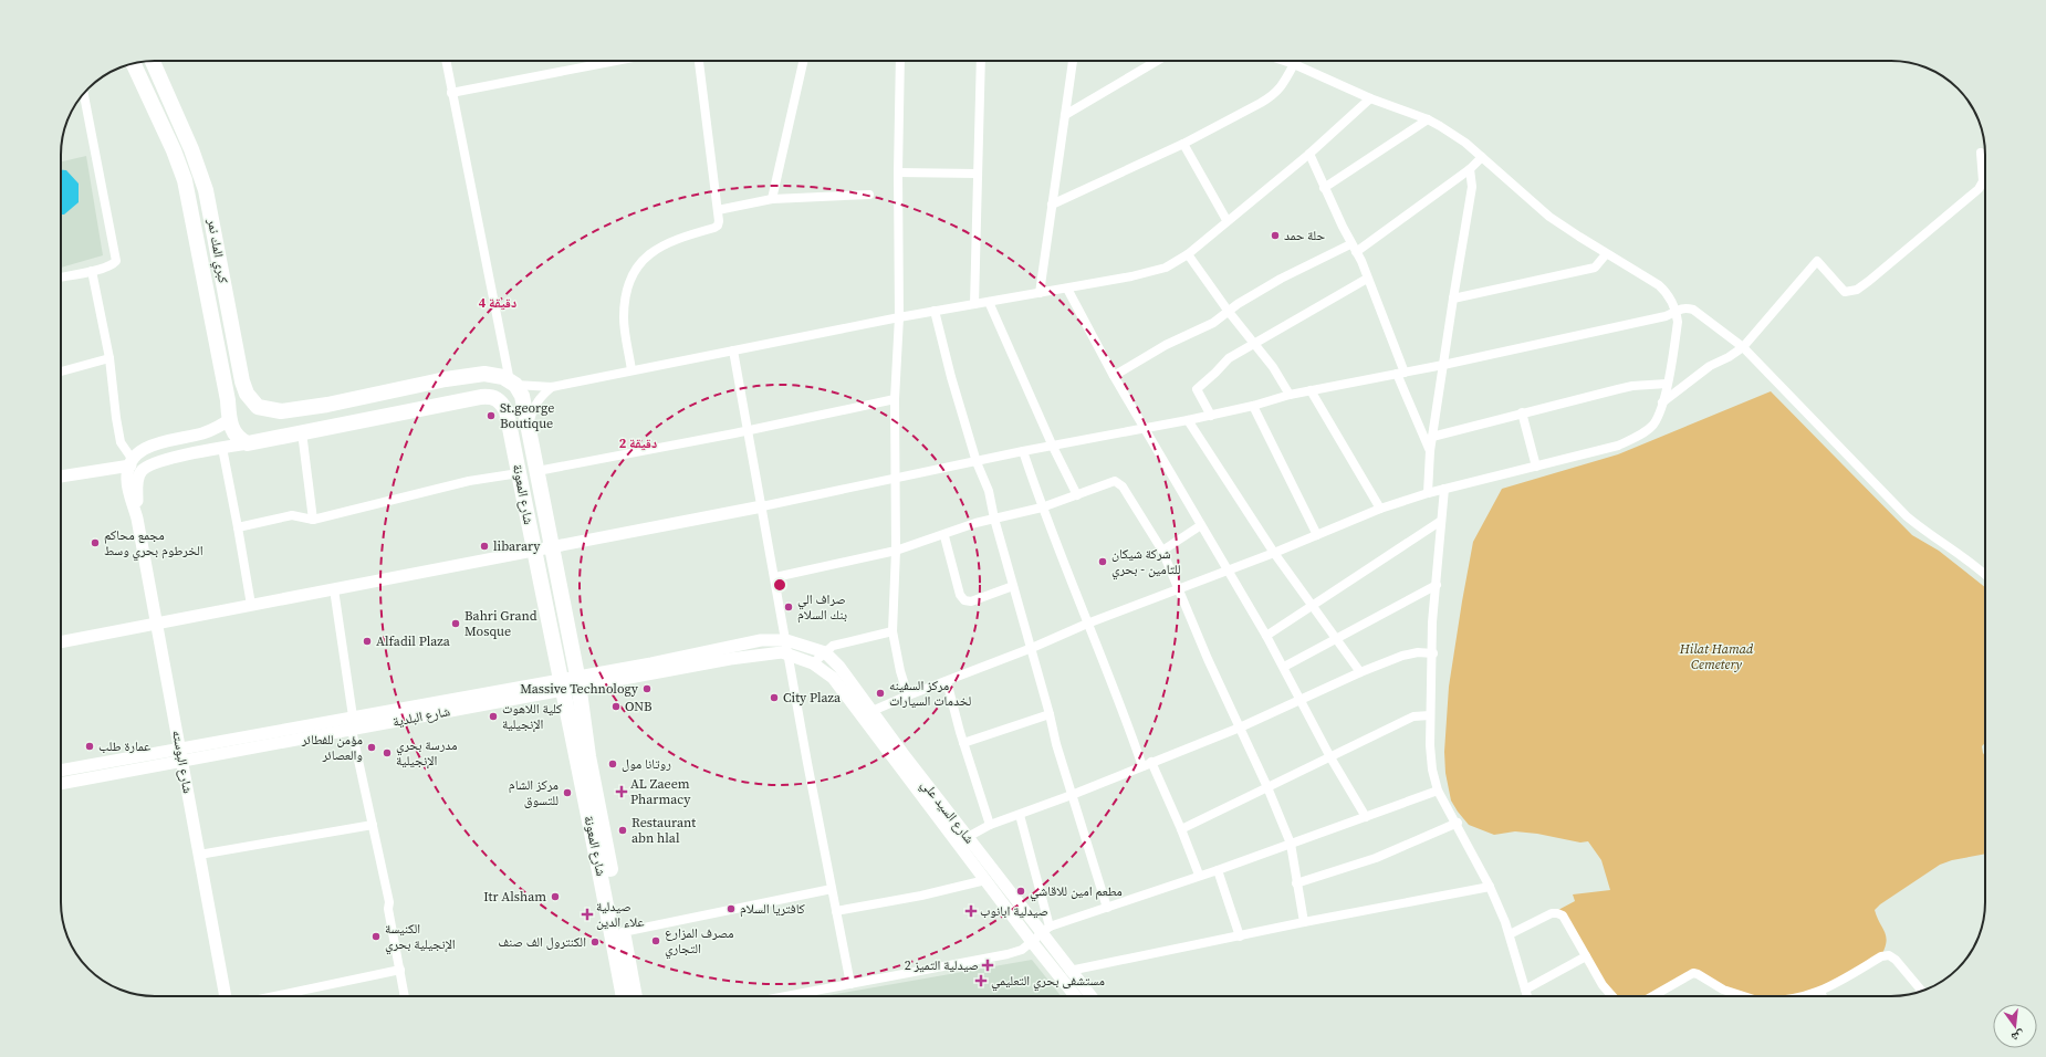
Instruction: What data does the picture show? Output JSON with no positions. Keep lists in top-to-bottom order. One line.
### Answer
{"streets":{"highway":["كبري المك نمر","شارع المعونة"],"main road":["شارع البلدية","شارع البوسته","شارع السيد علي"]},"crossings":[["شارع المعونة","شارع البلدية"],["شارع البلدية","شارع البوسته"],["شارع البلدية","شارع السيد علي"]],"parks":["Hilat Hamad Cemetery"],"places":{"other":["حلة حمد","St.george Boutique","مجمع محاكم الخرطوم بحري وسط","libarary","شركة شيكان للتامين - بحري","صراف الي بنك السلام","Bahri Grand Mosque","Alfadil Plaza","Massive Technology","مركز السفينه لخدمات السيارات","City Plaza","ONB","كلية اللاهوت الإنجيلية","عمارة طلب","مؤمن للفطائر والعصائر","مدرسة بحري الإنجيلية","روتانا مول","مركز الشام للتسوق","Restaurant abn hlal","مطعم امين للاقاشي","Itr Alsham","كافتريا السلام","الكنيسة الإنجيلية بحري","مصرف المزارع التجاري","الكنترول الف صنف"],"health":["AL Zaeem Pharmacy","صيدلية ابانوب","صيدلية علاء الدين","صيدلية التميز 2","مستشفى بحري التعليمي"]},"north":"bottom","rings":["4 دقيقة","2 دقيقة"]}
